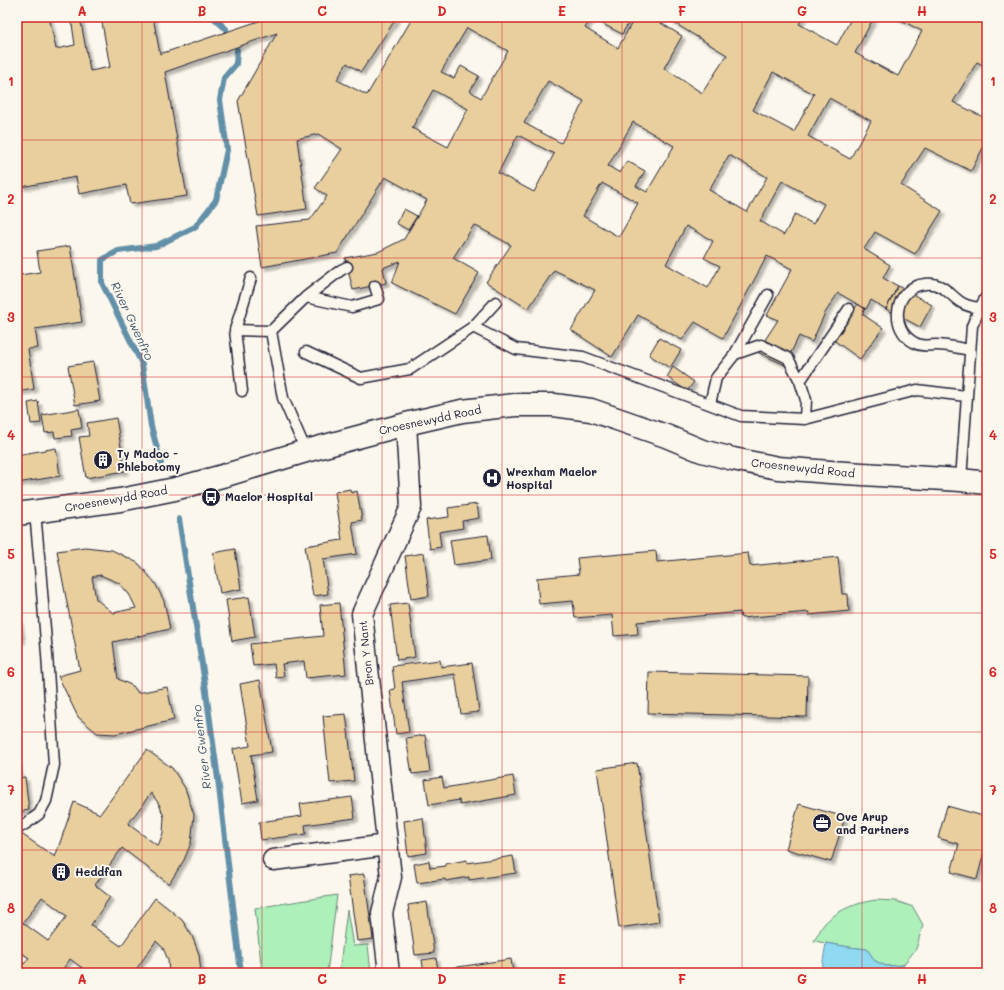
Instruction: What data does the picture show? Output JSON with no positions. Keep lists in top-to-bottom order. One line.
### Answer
{"streets":{"street":["Croesnewydd Road","Bron Y Nant"]},"crossings":[["Croesnewydd Road","Bron Y Nant"]],"water":["River Gwenfro"],"places":{"building":["Ty Madoc - Phlebotomy","Heddfan"],"hospital":["Wrexham Maelor Hospital"],"bus stop":["Maelor Hospital"],"office":["Ove Arup and Partners"]},"grid":{"columns":["A","B","C","D","E","F","G","H"],"rows":["1","2","3","4","5","6","7","8"]}}
